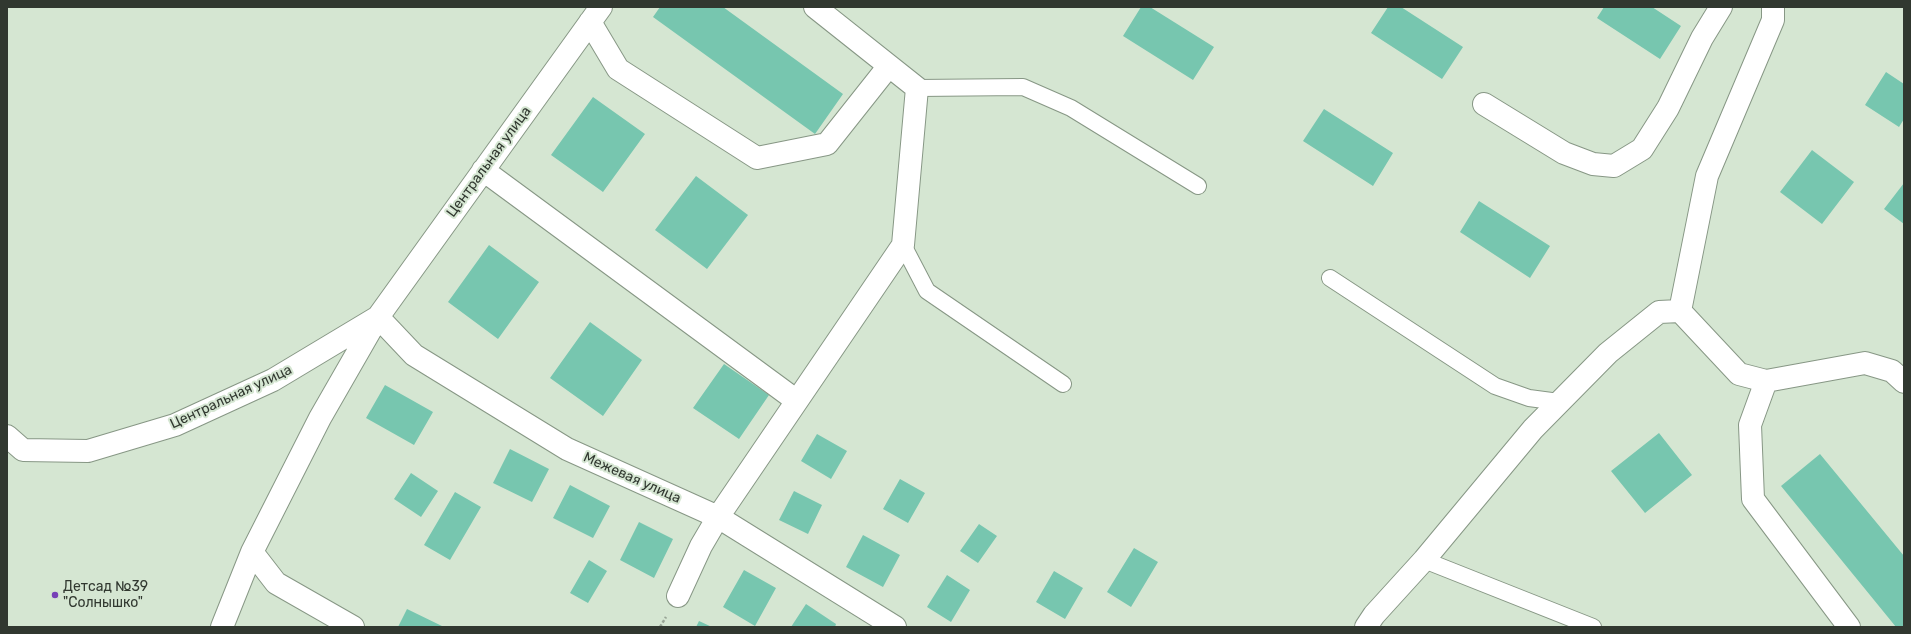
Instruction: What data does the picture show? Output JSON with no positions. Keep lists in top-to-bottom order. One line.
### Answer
{"streets":{"street":["Центральная улица","Межевая улица"]},"crossings":[["Центральная улица","Межевая улица"]],"places":["Детсад №39 \"Солнышко\""]}
